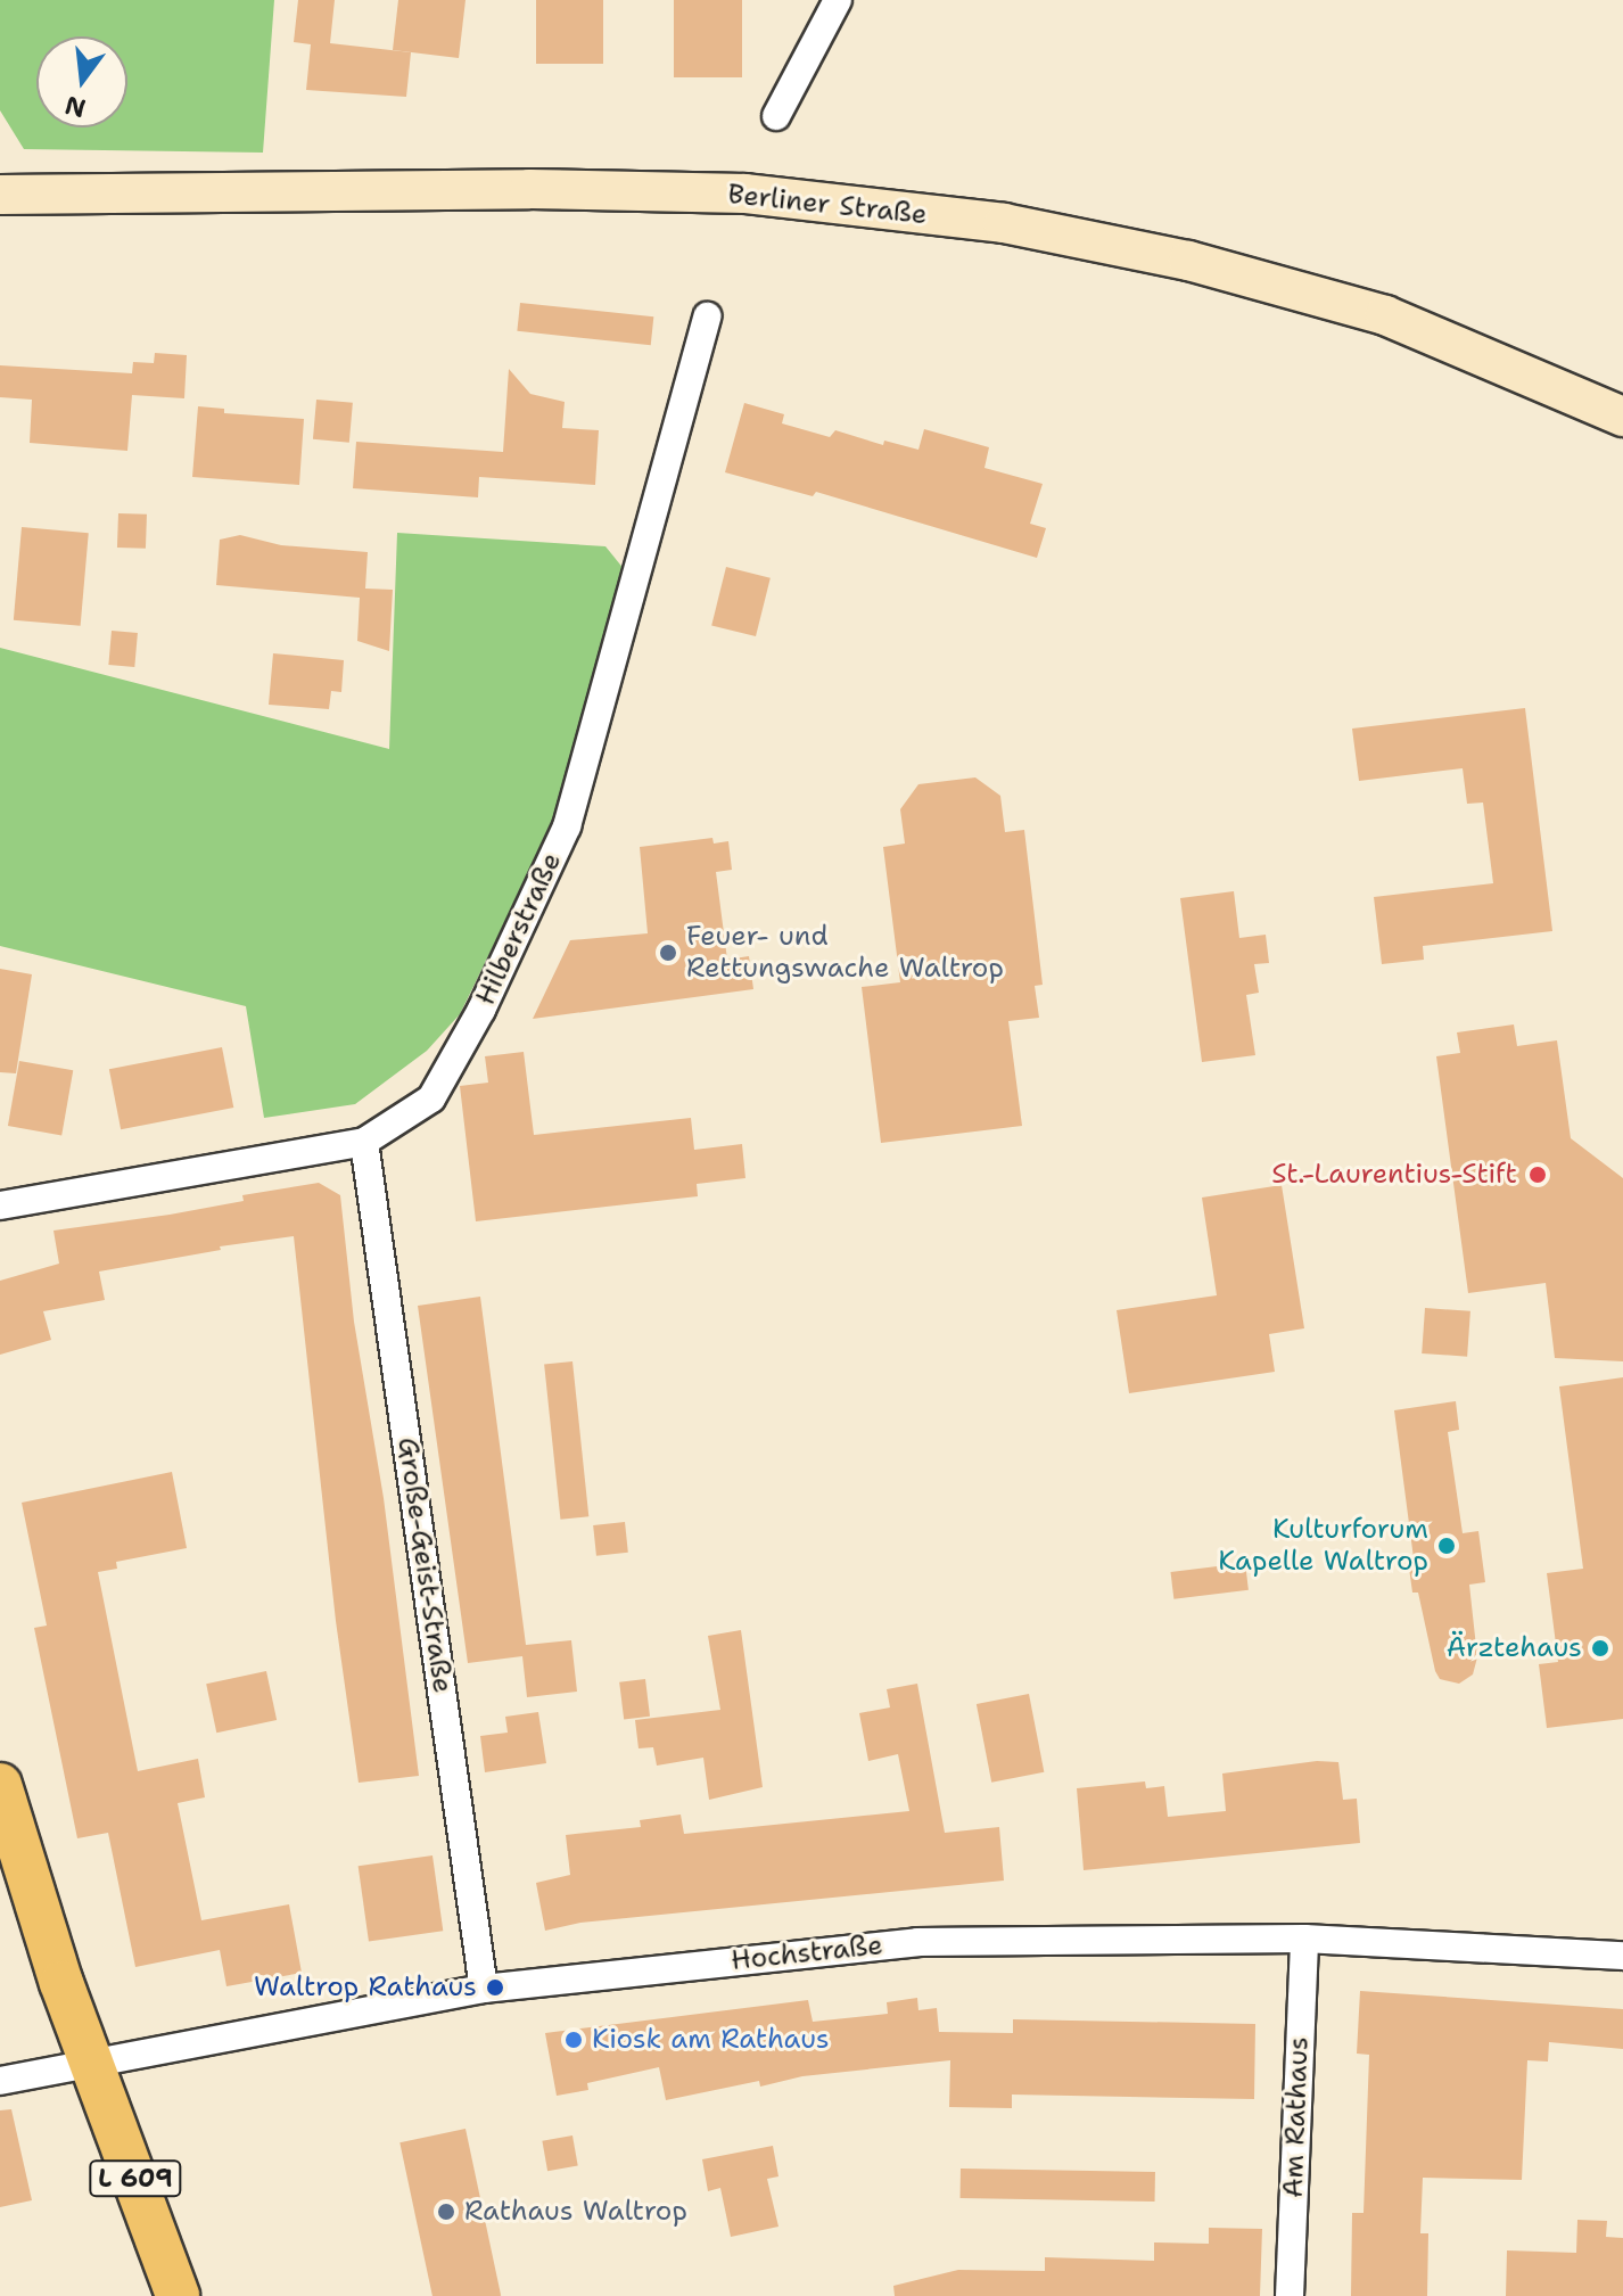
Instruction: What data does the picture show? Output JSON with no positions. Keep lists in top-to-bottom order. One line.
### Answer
{"streets":{"main road":["Berliner Straße","L 609"],"street":["Hilberstraße","Große-Geist-Straße","Hochstraße","Am Rathaus"]},"crossings":[["Hilberstraße","Große-Geist-Straße"],["Große-Geist-Straße","Hochstraße"],["Hochstraße","Am Rathaus"],["Hochstraße","L 609"]],"places":["Feuer- und Rettungswache Waltrop","St.-Laurentius-Stift","Kulturforum Kapelle Waltrop","Ärztehaus","Waltrop Rathaus","Kiosk am Rathaus","Rathaus Waltrop"],"north":"bottom"}
